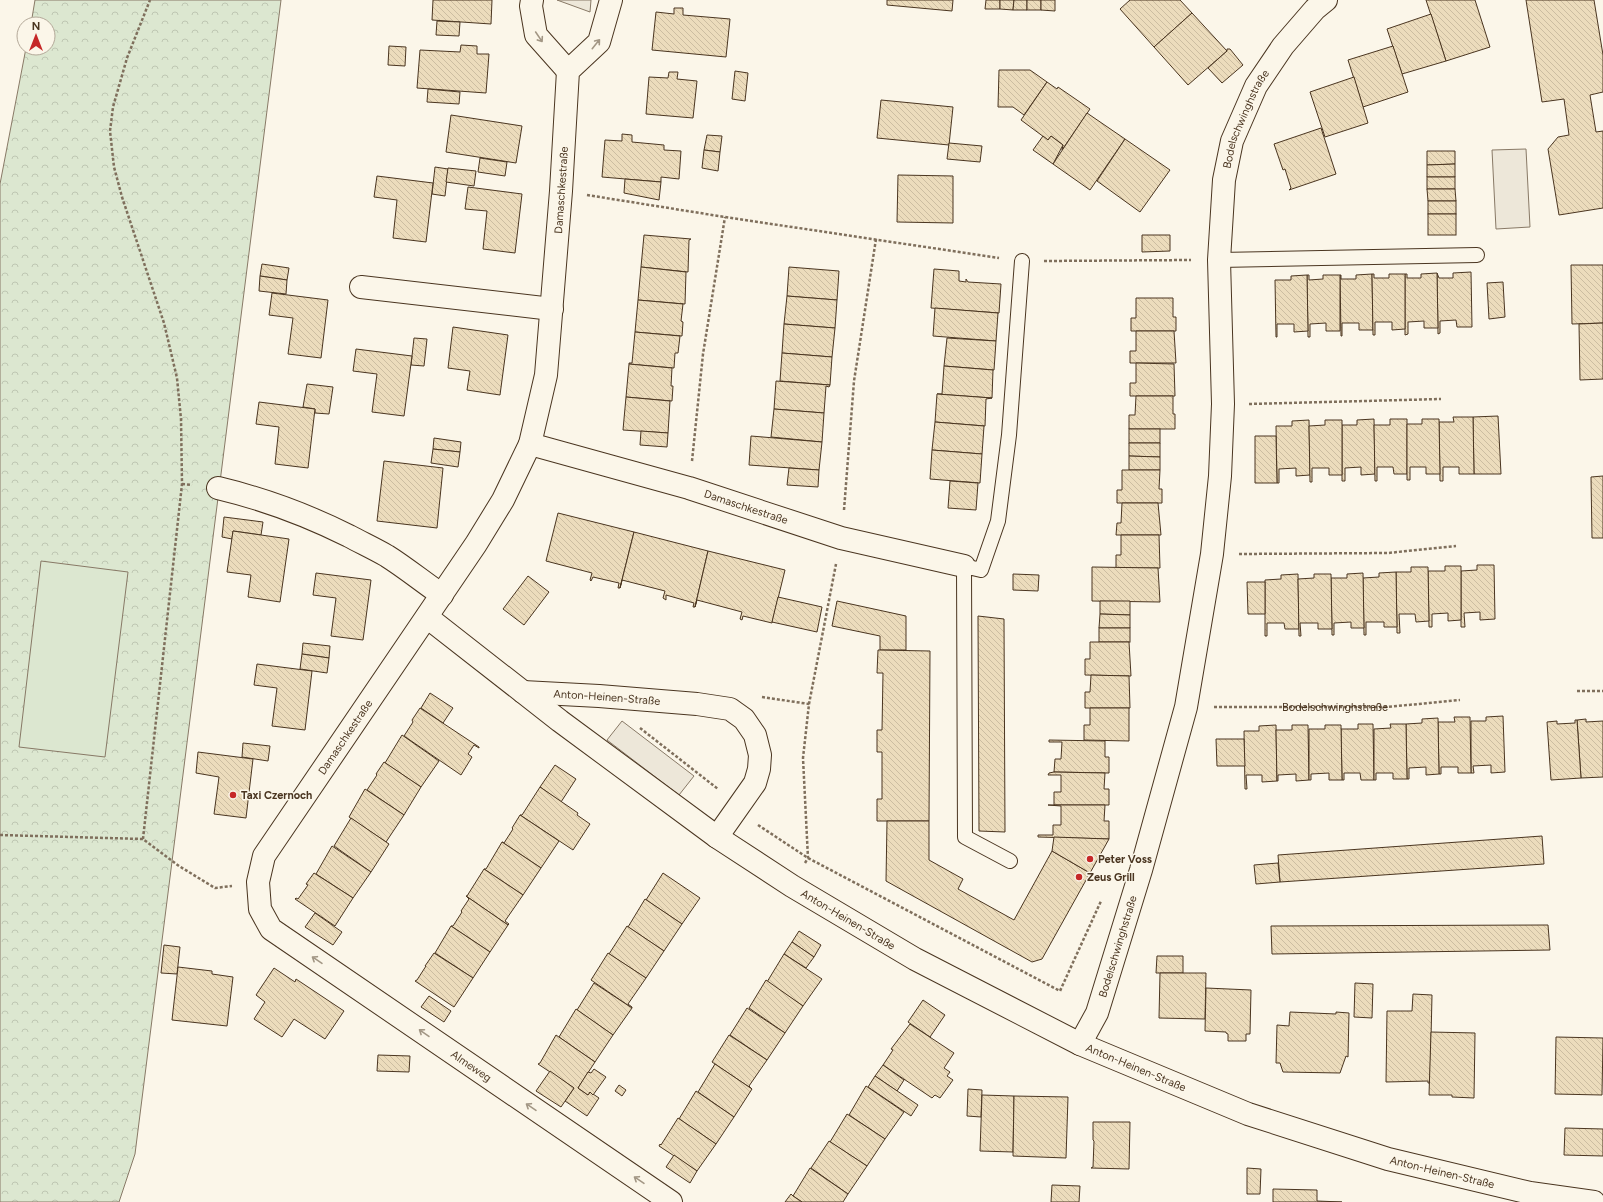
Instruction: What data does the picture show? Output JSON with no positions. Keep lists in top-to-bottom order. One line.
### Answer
{"streets":{"street":["Bodelschwinghstraße","Damaschkestraße","Anton-Heinen-Straße","Almeweg"]},"crossings":[["Bodelschwinghstraße","Anton-Heinen-Straße"],["Damaschkestraße","Anton-Heinen-Straße"],["Damaschkestraße","Almeweg"]],"one_way":["Almeweg"],"places":["Taxi Czernoch","Peter Voss","Zeus Grill"],"north":"top"}
